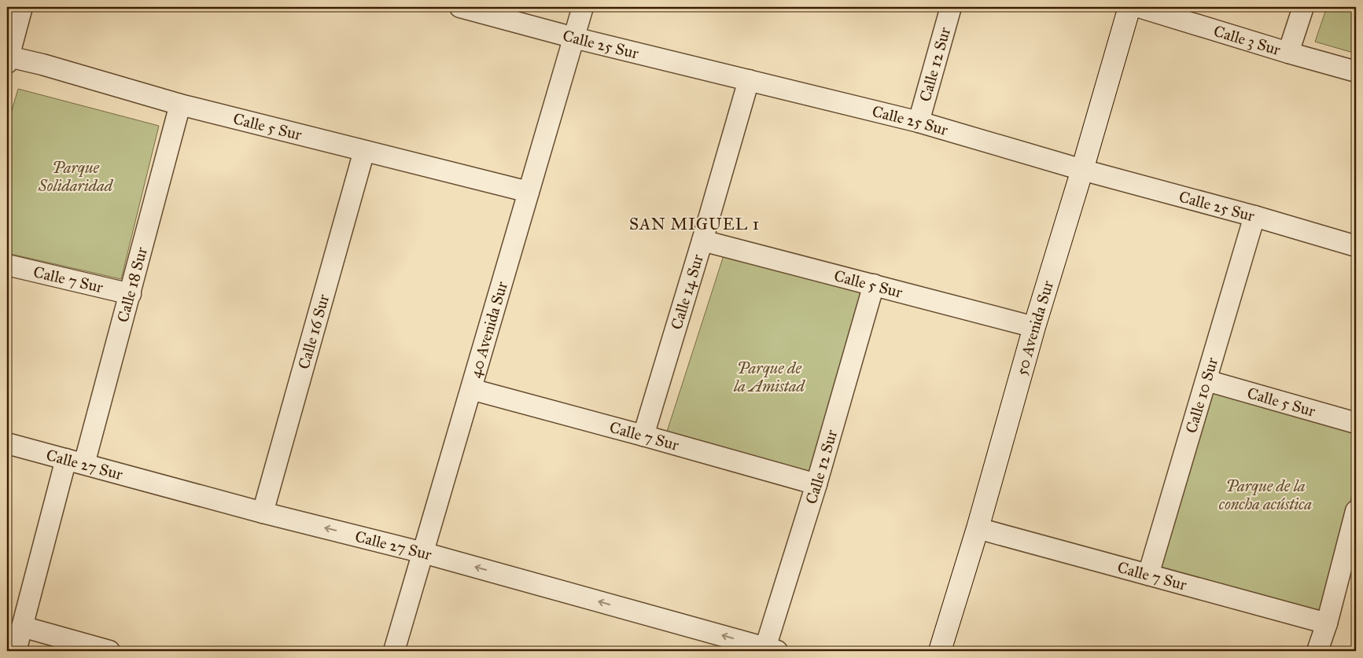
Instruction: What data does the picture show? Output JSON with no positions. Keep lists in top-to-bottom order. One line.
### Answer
{"streets":{"street":["Calle 3 Sur","Calle 25 Sur","Calle 12 Sur","Calle 5 Sur","Calle 7 Sur","Calle 18 Sur","Calle 14 Sur","40 Avenida Sur","50 Avenida Sur","Calle 16 Sur","Calle 10 Sur","Calle 27 Sur"]},"crossings":[["Calle 25 Sur","Calle 12 Sur"],["Calle 25 Sur","Calle 14 Sur"],["Calle 25 Sur","40 Avenida Sur"],["Calle 25 Sur","50 Avenida Sur"],["Calle 25 Sur","Calle 10 Sur"],["Calle 12 Sur","Calle 5 Sur"],["Calle 12 Sur","Calle 7 Sur"],["Calle 12 Sur","Calle 27 Sur"],["Calle 5 Sur","Calle 18 Sur"],["Calle 5 Sur","Calle 14 Sur"],["Calle 5 Sur","40 Avenida Sur"],["Calle 5 Sur","50 Avenida Sur"],["Calle 5 Sur","Calle 16 Sur"],["Calle 5 Sur","Calle 10 Sur"],["Calle 7 Sur","Calle 18 Sur"],["Calle 7 Sur","Calle 14 Sur"],["Calle 7 Sur","40 Avenida Sur"],["Calle 7 Sur","50 Avenida Sur"],["Calle 7 Sur","Calle 10 Sur"],["Calle 18 Sur","Calle 27 Sur"],["40 Avenida Sur","Calle 27 Sur"],["Calle 16 Sur","Calle 27 Sur"]],"one_way":["Calle 27 Sur"],"districts":["SAN MIGUEL 1"],"parks":["Parque Solidaridad","Parque de la Amistad","Parque de la concha acústica"]}
